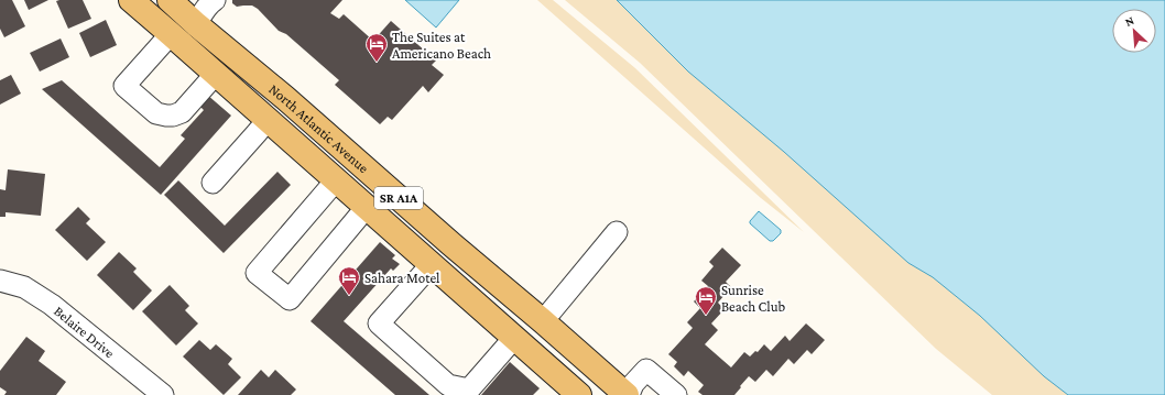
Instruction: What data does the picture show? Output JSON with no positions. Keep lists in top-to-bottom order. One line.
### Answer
{"streets":{"main road":["North Atlantic Avenue","SR A1A"],"street":["Belaire Drive"]},"places":{"hotel":["The Suites at Americano Beach","Sahara Motel","Sunrise Beach Club"]},"north":"top left"}
